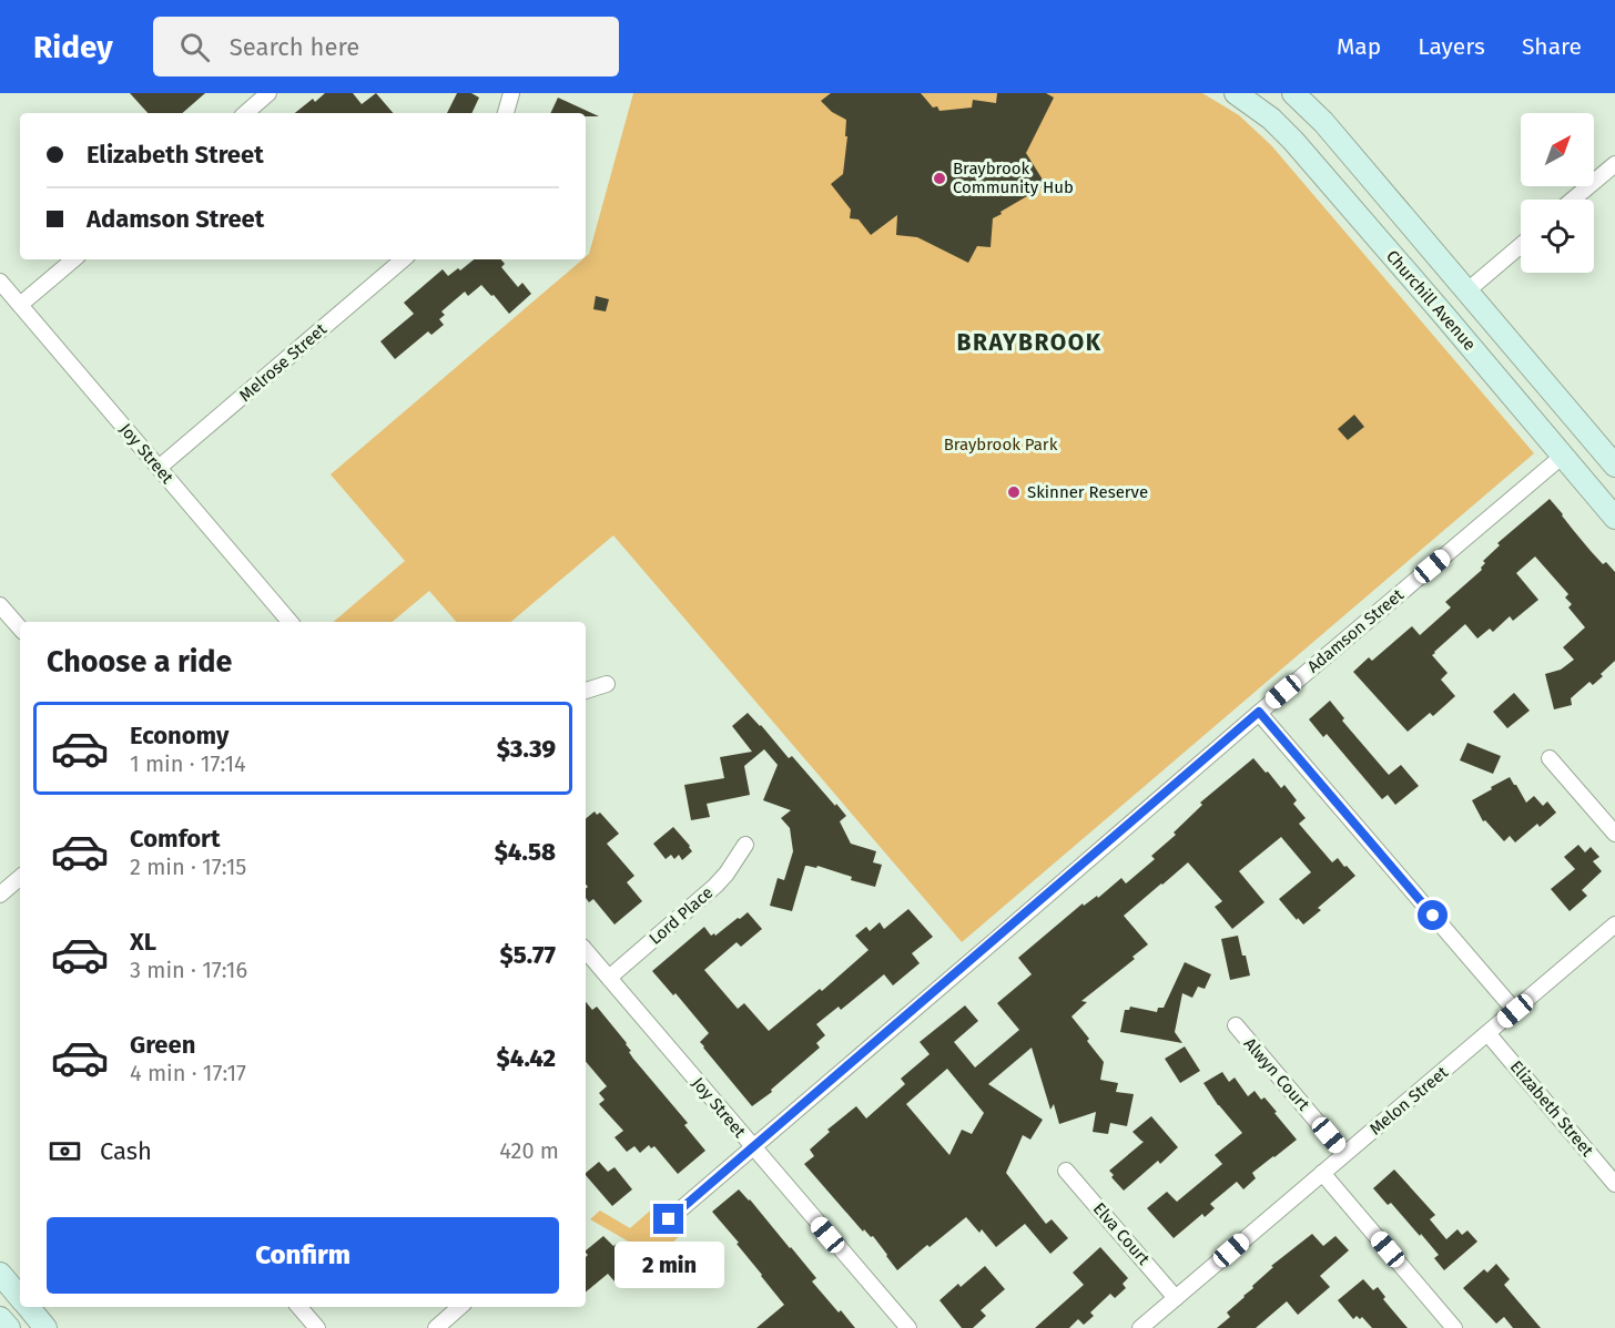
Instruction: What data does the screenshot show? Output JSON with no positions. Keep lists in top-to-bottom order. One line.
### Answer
{"streets":{"main road":["Churchill Avenue","Adamson Street"],"street":["Melrose Street","Joy Street","Lord Place","Alwyn Court","Melon Street","Elizabeth Street","Elva Court"]},"crossings":[["Churchill Avenue","Adamson Street"],["Melrose Street","Joy Street"],["Joy Street","Adamson Street"],["Joy Street","Lord Place"],["Alwyn Court","Melon Street"],["Melon Street","Elizabeth Street"],["Melon Street","Elva Court"]],"districts":["BRAYBROOK"],"parks":["Braybrook Park"],"places":["Braybrook Community Hub","Skinner Reserve"],"north":"top right","page":{"header":"Ridey","search":"Search here","nav":["Map","Layers","Share"],"banner":["Elizabeth Street","Adamson Street"],"heading":"Choose a ride","list":[{"name":"Economy","note":"1 min · 17:14","value":"$3.39"},{"name":"Comfort","note":"2 min · 17:15","value":"$4.58"},{"name":"XL","note":"3 min · 17:16","value":"$5.77"},{"name":"Green","note":"4 min · 17:17","value":"$4.42"}],"pay":["Cash","420 m"],"buttons":"Confirm","bubble":"2 min"}}
